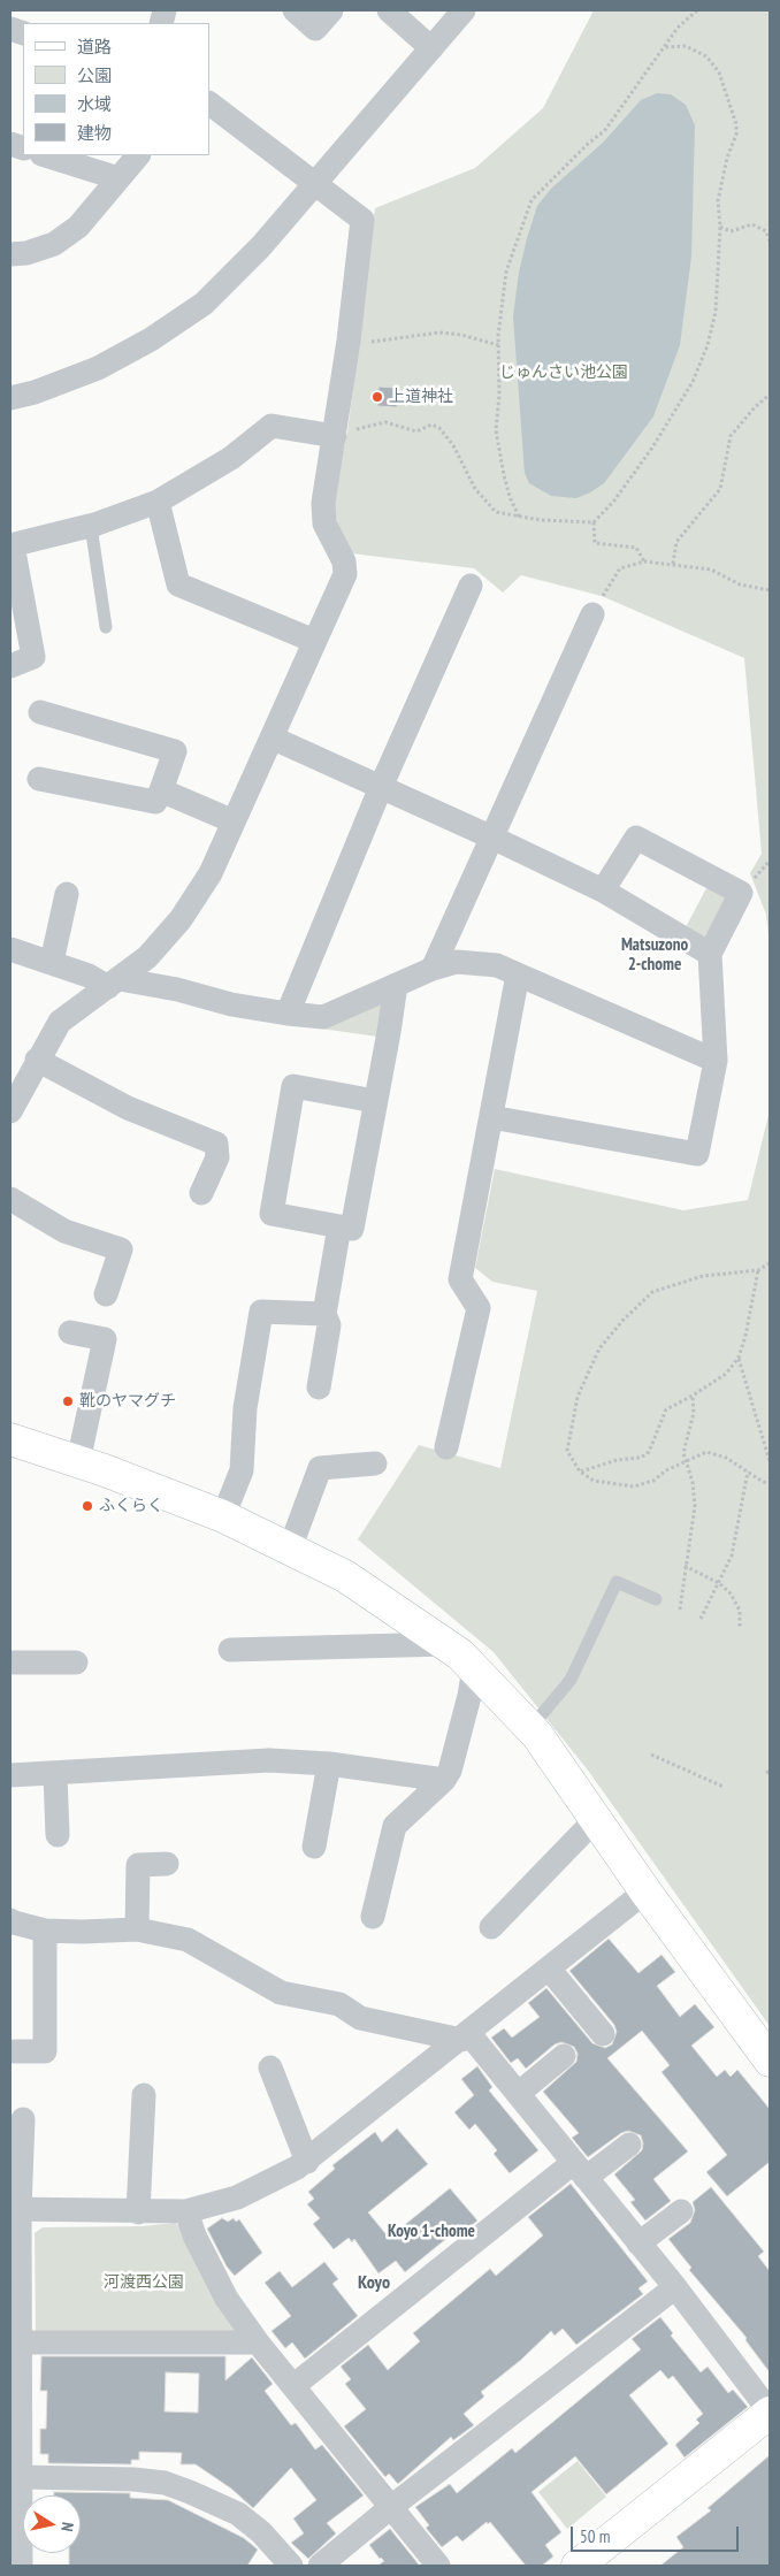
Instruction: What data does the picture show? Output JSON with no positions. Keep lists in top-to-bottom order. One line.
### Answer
{"districts":["Matsuzono 2-chome","Koyo 1-chome","Koyo"],"parks":["じゅんさい池公園","河渡西公園"],"places":["上道神社","靴のヤマグチ","ふくらく"],"legend":["道路","公園","水域","建物"],"scale_bar":"50 m","north":"right"}
